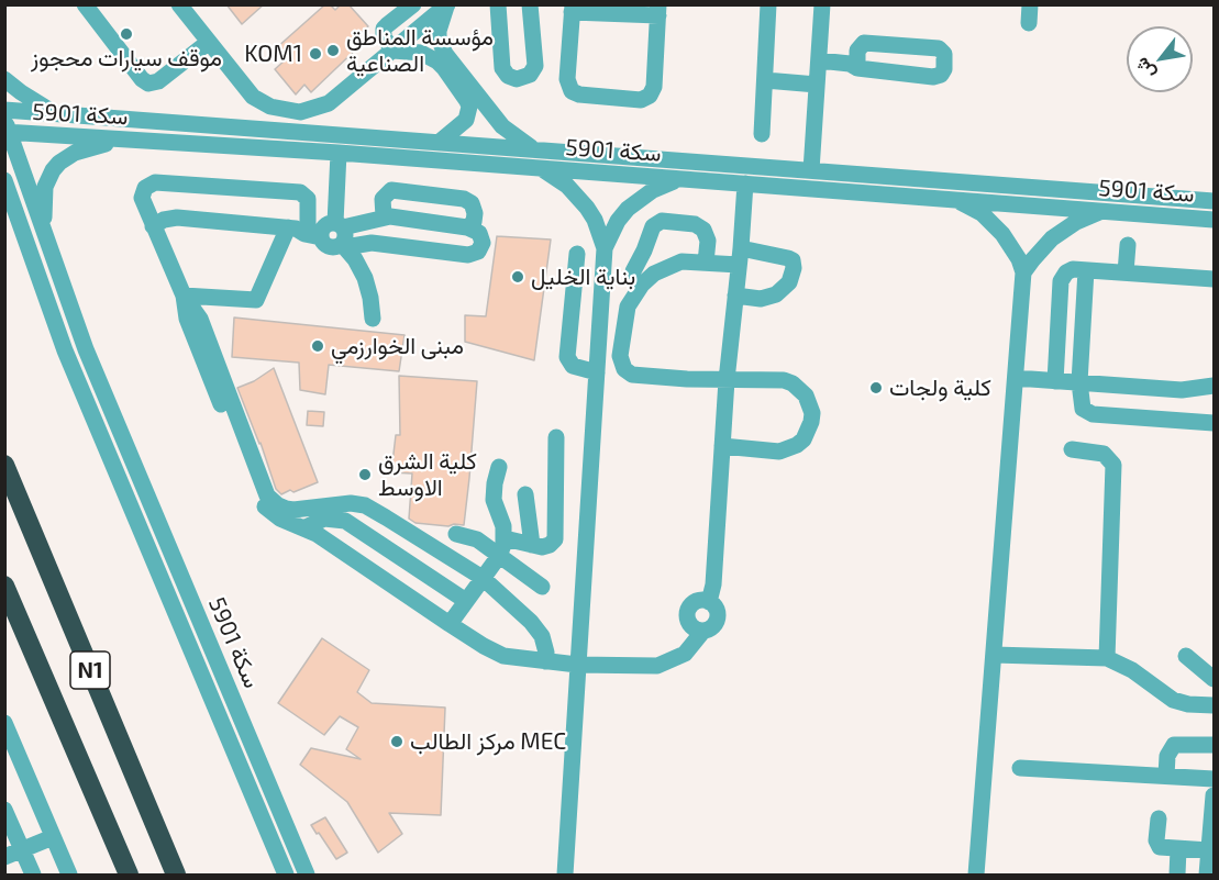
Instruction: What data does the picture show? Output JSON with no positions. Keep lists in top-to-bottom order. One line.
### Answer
{"streets":{"highway":["N1"],"street":["سكة 5901"]},"places":["موقف سيارات محجوز","مؤسسة المناطق الصناعية","KOM1","بناية الخليل","مبنى الخوارزمي","كلية ولجات","كلية الشرق الاوسط","مركز الطالب MEC"],"north":"bottom left"}
